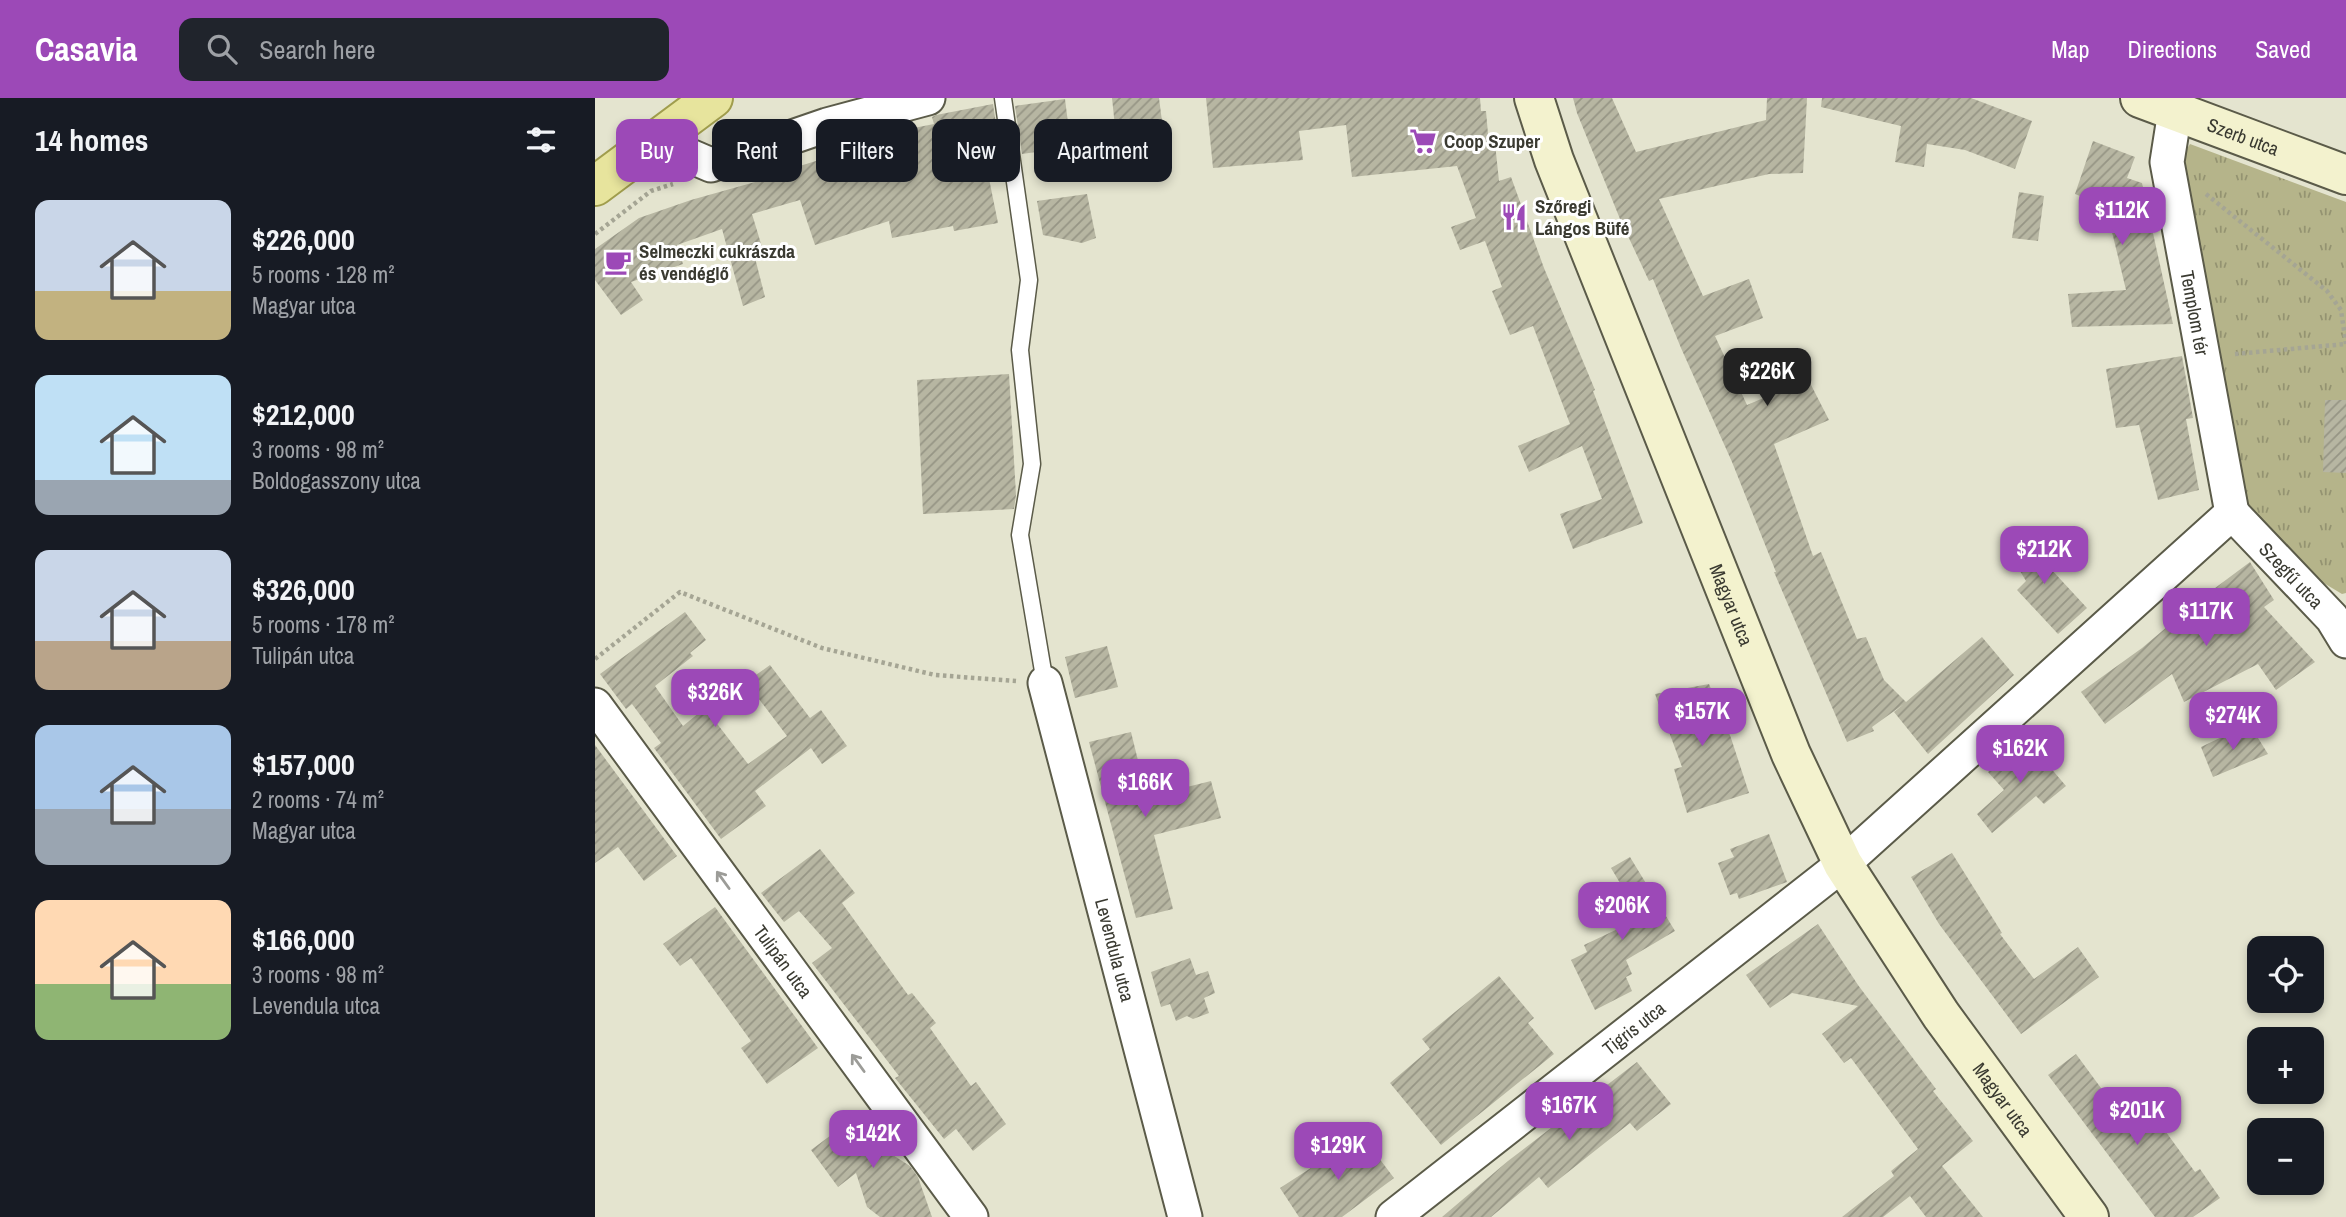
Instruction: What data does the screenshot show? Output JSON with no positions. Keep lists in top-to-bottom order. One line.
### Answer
{"streets":{"street":["Szerb utca","Templom tér","Szegfű utca","Magyar utca","Levendula utca","Tulipán utca","Tigris utca"]},"crossings":[["Szerb utca","Templom tér"],["Templom tér","Szegfű utca"],["Templom tér","Tigris utca"],["Szegfű utca","Tigris utca"],["Magyar utca","Tigris utca"]],"one_way":["Tulipán utca"],"places":{"supermarket":["Coop Szuper"],"restaurant":["Szőregi Lángos Büfé"],"cafe":["Selmeczki cukrászda és vendéglő"]},"page":{"header":"Casavia","search":"Search here","nav":["Map","Directions","Saved"],"heading":"14 homes","chip":["Buy","Rent","Filters","New","Apartment"],"list":[{"name":"$226,000","note":"5 rooms · 128 m² · Magyar utca"},{"name":"$212,000","note":"3 rooms · 98 m² · Boldogasszony utca"},{"name":"$326,000","note":"5 rooms · 178 m² · Tulipán utca"},{"name":"$157,000","note":"2 rooms · 74 m² · Magyar utca"},{"name":"$166,000","note":"3 rooms · 98 m² · Levendula utca"}],"price":["$112K","$226K","$212K","$117K","$326K","$157K","$274K","$162K","$166K","$206K","$167K","$201K","$142K","$129K"],"map_buttons":["+","−"]}}
